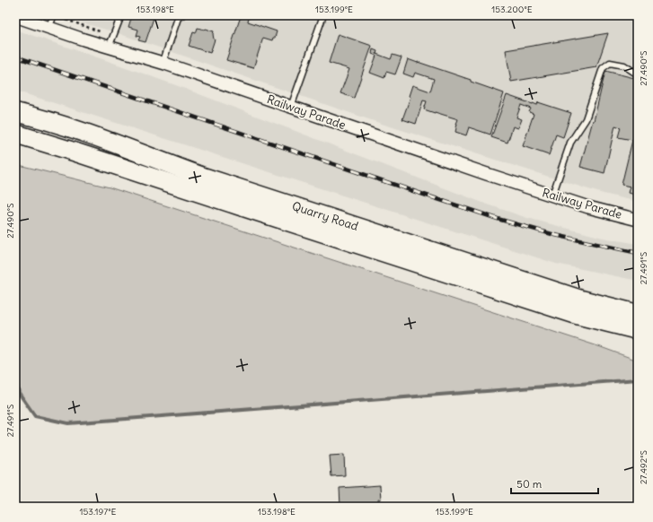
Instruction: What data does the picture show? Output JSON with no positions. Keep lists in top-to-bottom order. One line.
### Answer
{"streets":{"main road":["Quarry Road"],"street":["Railway Parade"]},"scale_bar":"50 m","coordinates":["153.198°E","153.199°E","153.200°E","27.490°S","27.491°S","27.492°S","153.197°E"]}
